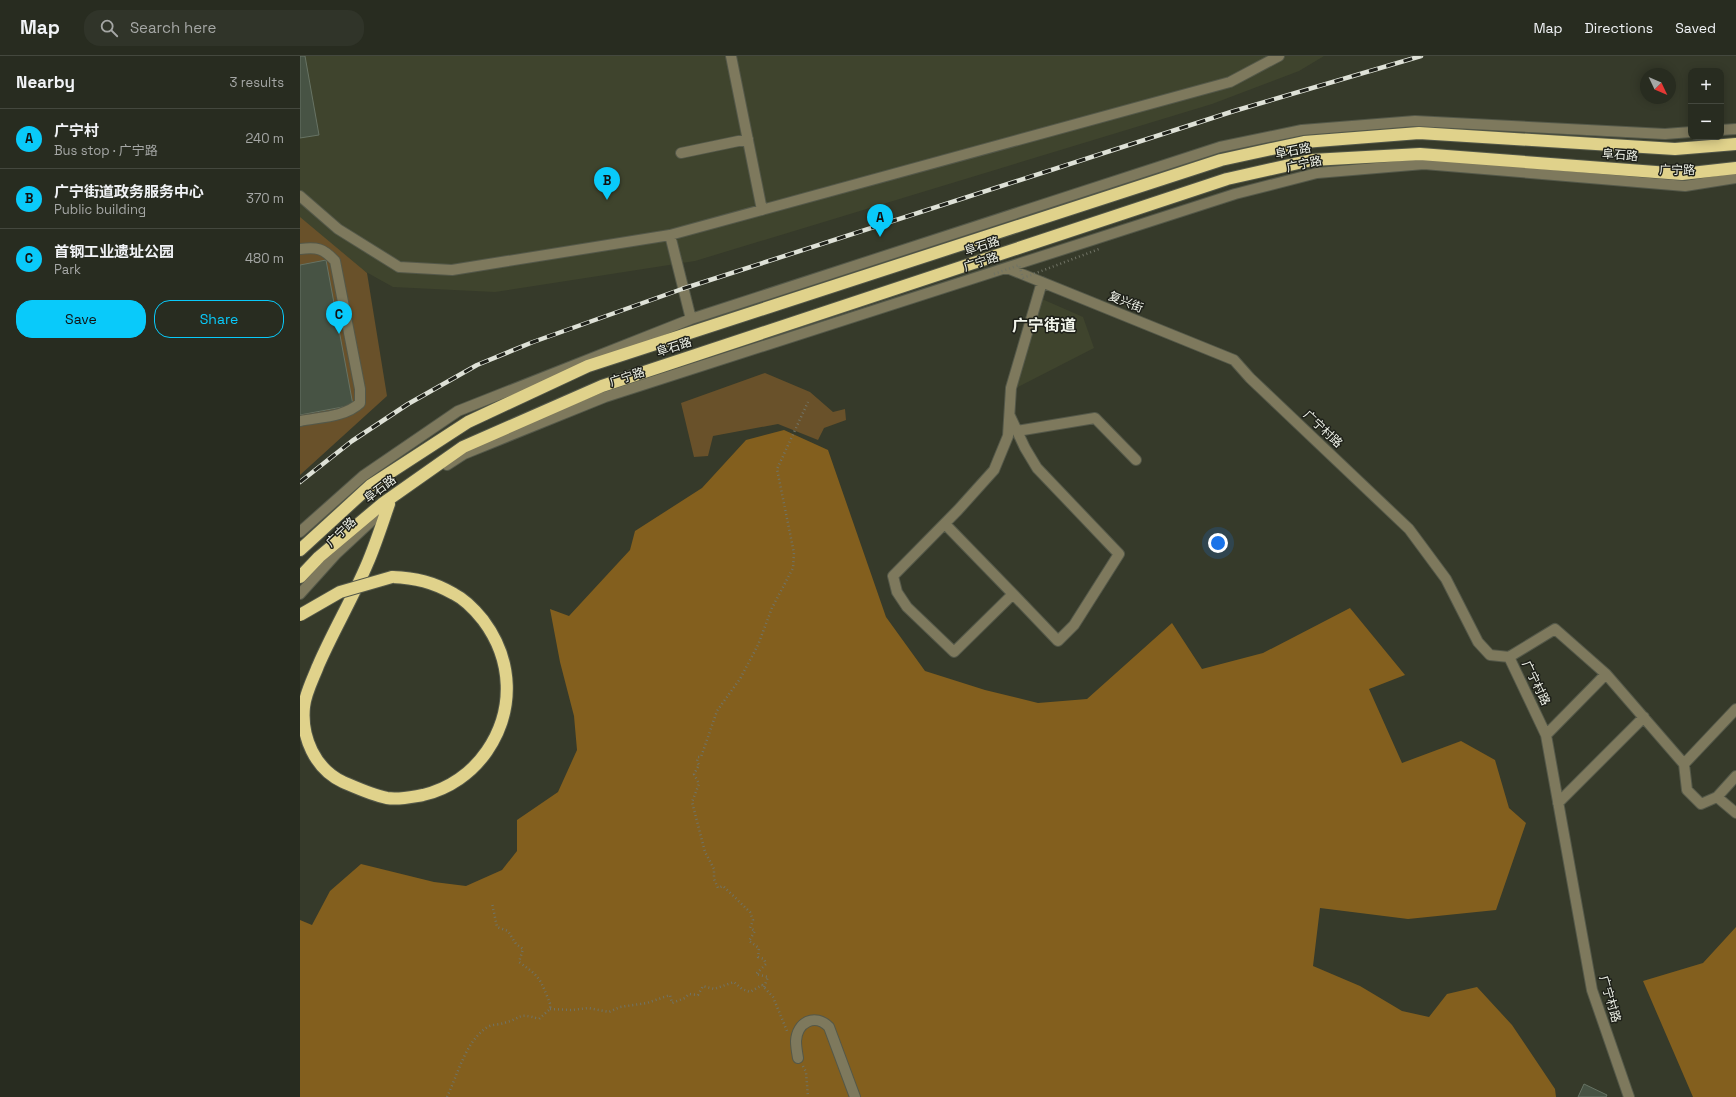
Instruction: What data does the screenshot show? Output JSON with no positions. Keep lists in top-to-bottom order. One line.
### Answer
{"streets":{"highway":["阜石路"],"street":["广宁路","复兴街","广宁村路"]},"crossings":[["广宁路","复兴街"],["复兴街","广宁村路"]],"districts":["广宁街道"],"north":"bottom right","page":{"header":"Map","search":"Search here","nav":["Map","Directions","Saved"],"heading":["Nearby","3 results"],"map_buttons":["+","−"],"list":[{"mark":"A","name":"广宁村","note":"Bus stop · 广宁路","value":"240 m"},{"mark":"B","name":"广宁街道政务服务中心","note":"Public building","value":"370 m"},{"mark":"C","name":"首钢工业遗址公园","note":"Park","value":"480 m"}],"pins":["B","A","C"],"buttons":["Save","Share"]}}
